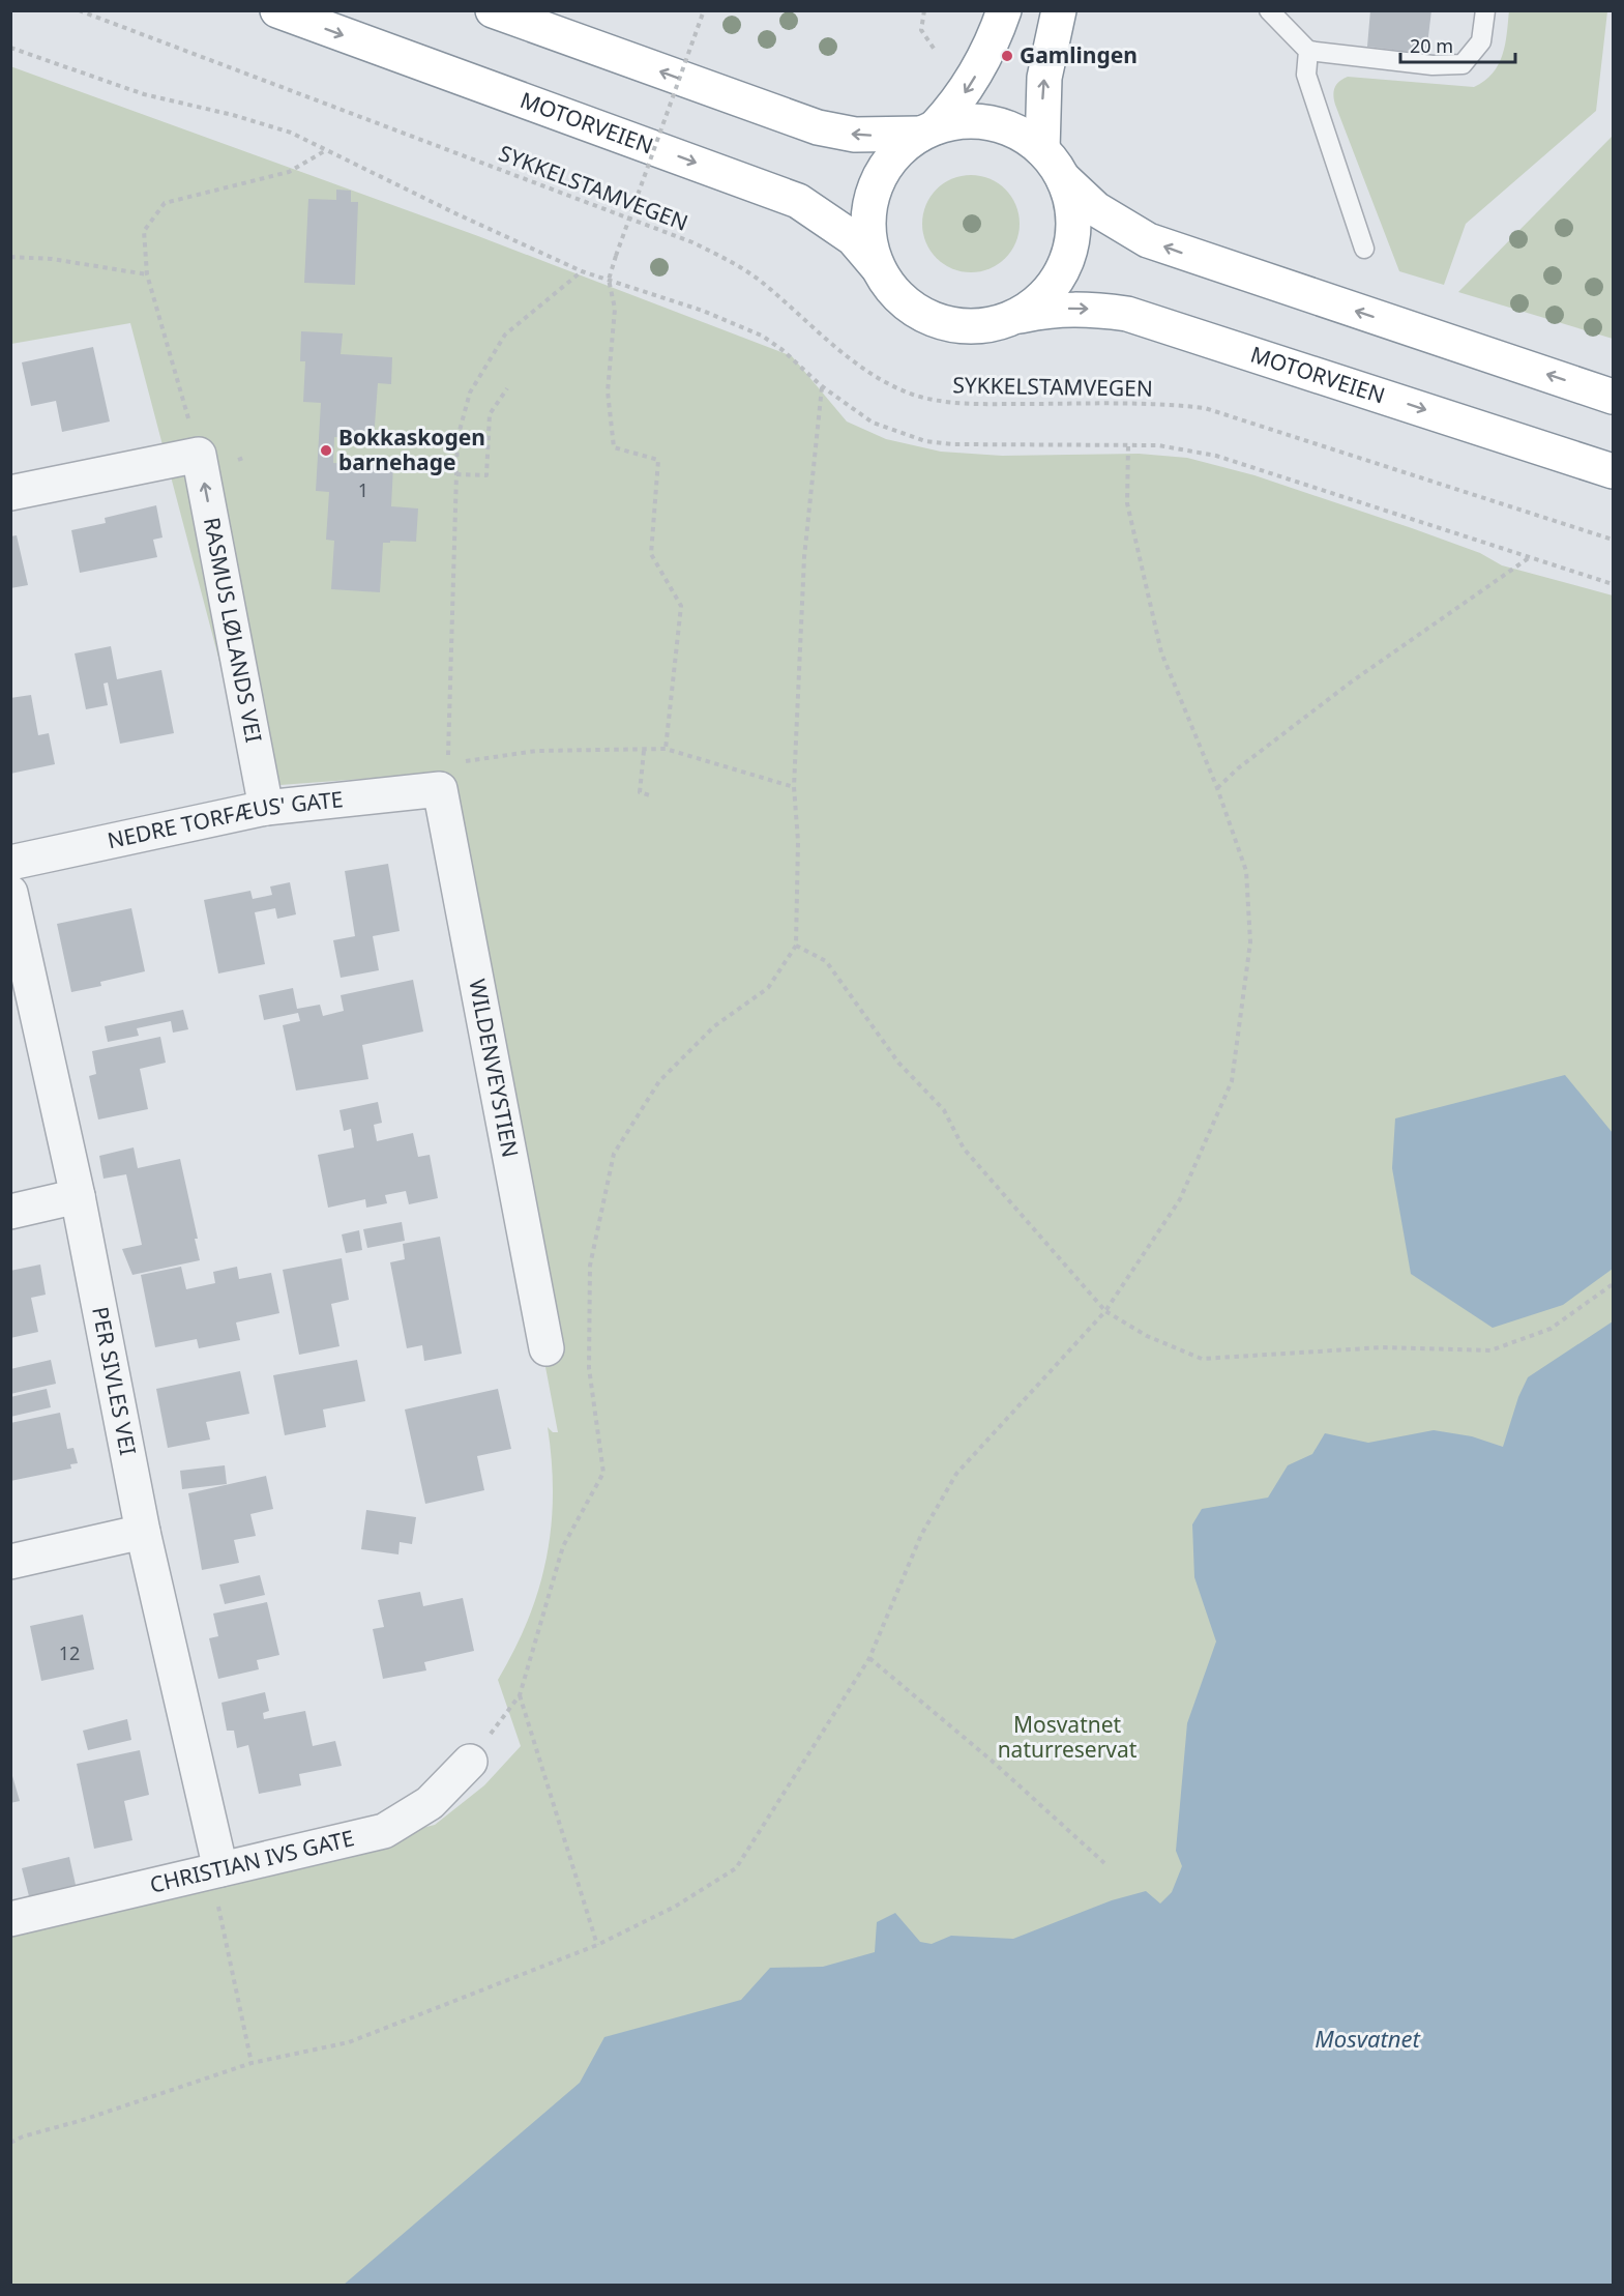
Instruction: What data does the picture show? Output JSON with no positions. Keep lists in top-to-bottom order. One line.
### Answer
{"streets":{"highway":["MOTORVEIEN"],"street":["RASMUS LØLANDS VEI","NEDRE TORFÆUS' GATE","WILDENVEYSTIEN","PER SIVLES VEI","CHRISTIAN IVS GATE"],"path":["SYKKELSTAMVEGEN"]},"crossings":[["RASMUS LØLANDS VEI","NEDRE TORFÆUS' GATE"],["NEDRE TORFÆUS' GATE","WILDENVEYSTIEN"],["PER SIVLES VEI","CHRISTIAN IVS GATE"]],"one_way":["RASMUS LØLANDS VEI"],"water":["Mosvatnet"],"parks":["Mosvatnet naturreservat"],"places":["Gamlingen","Bokkaskogen barnehage"],"house_numbers":["1","12"],"scale_bar":"20 m"}
